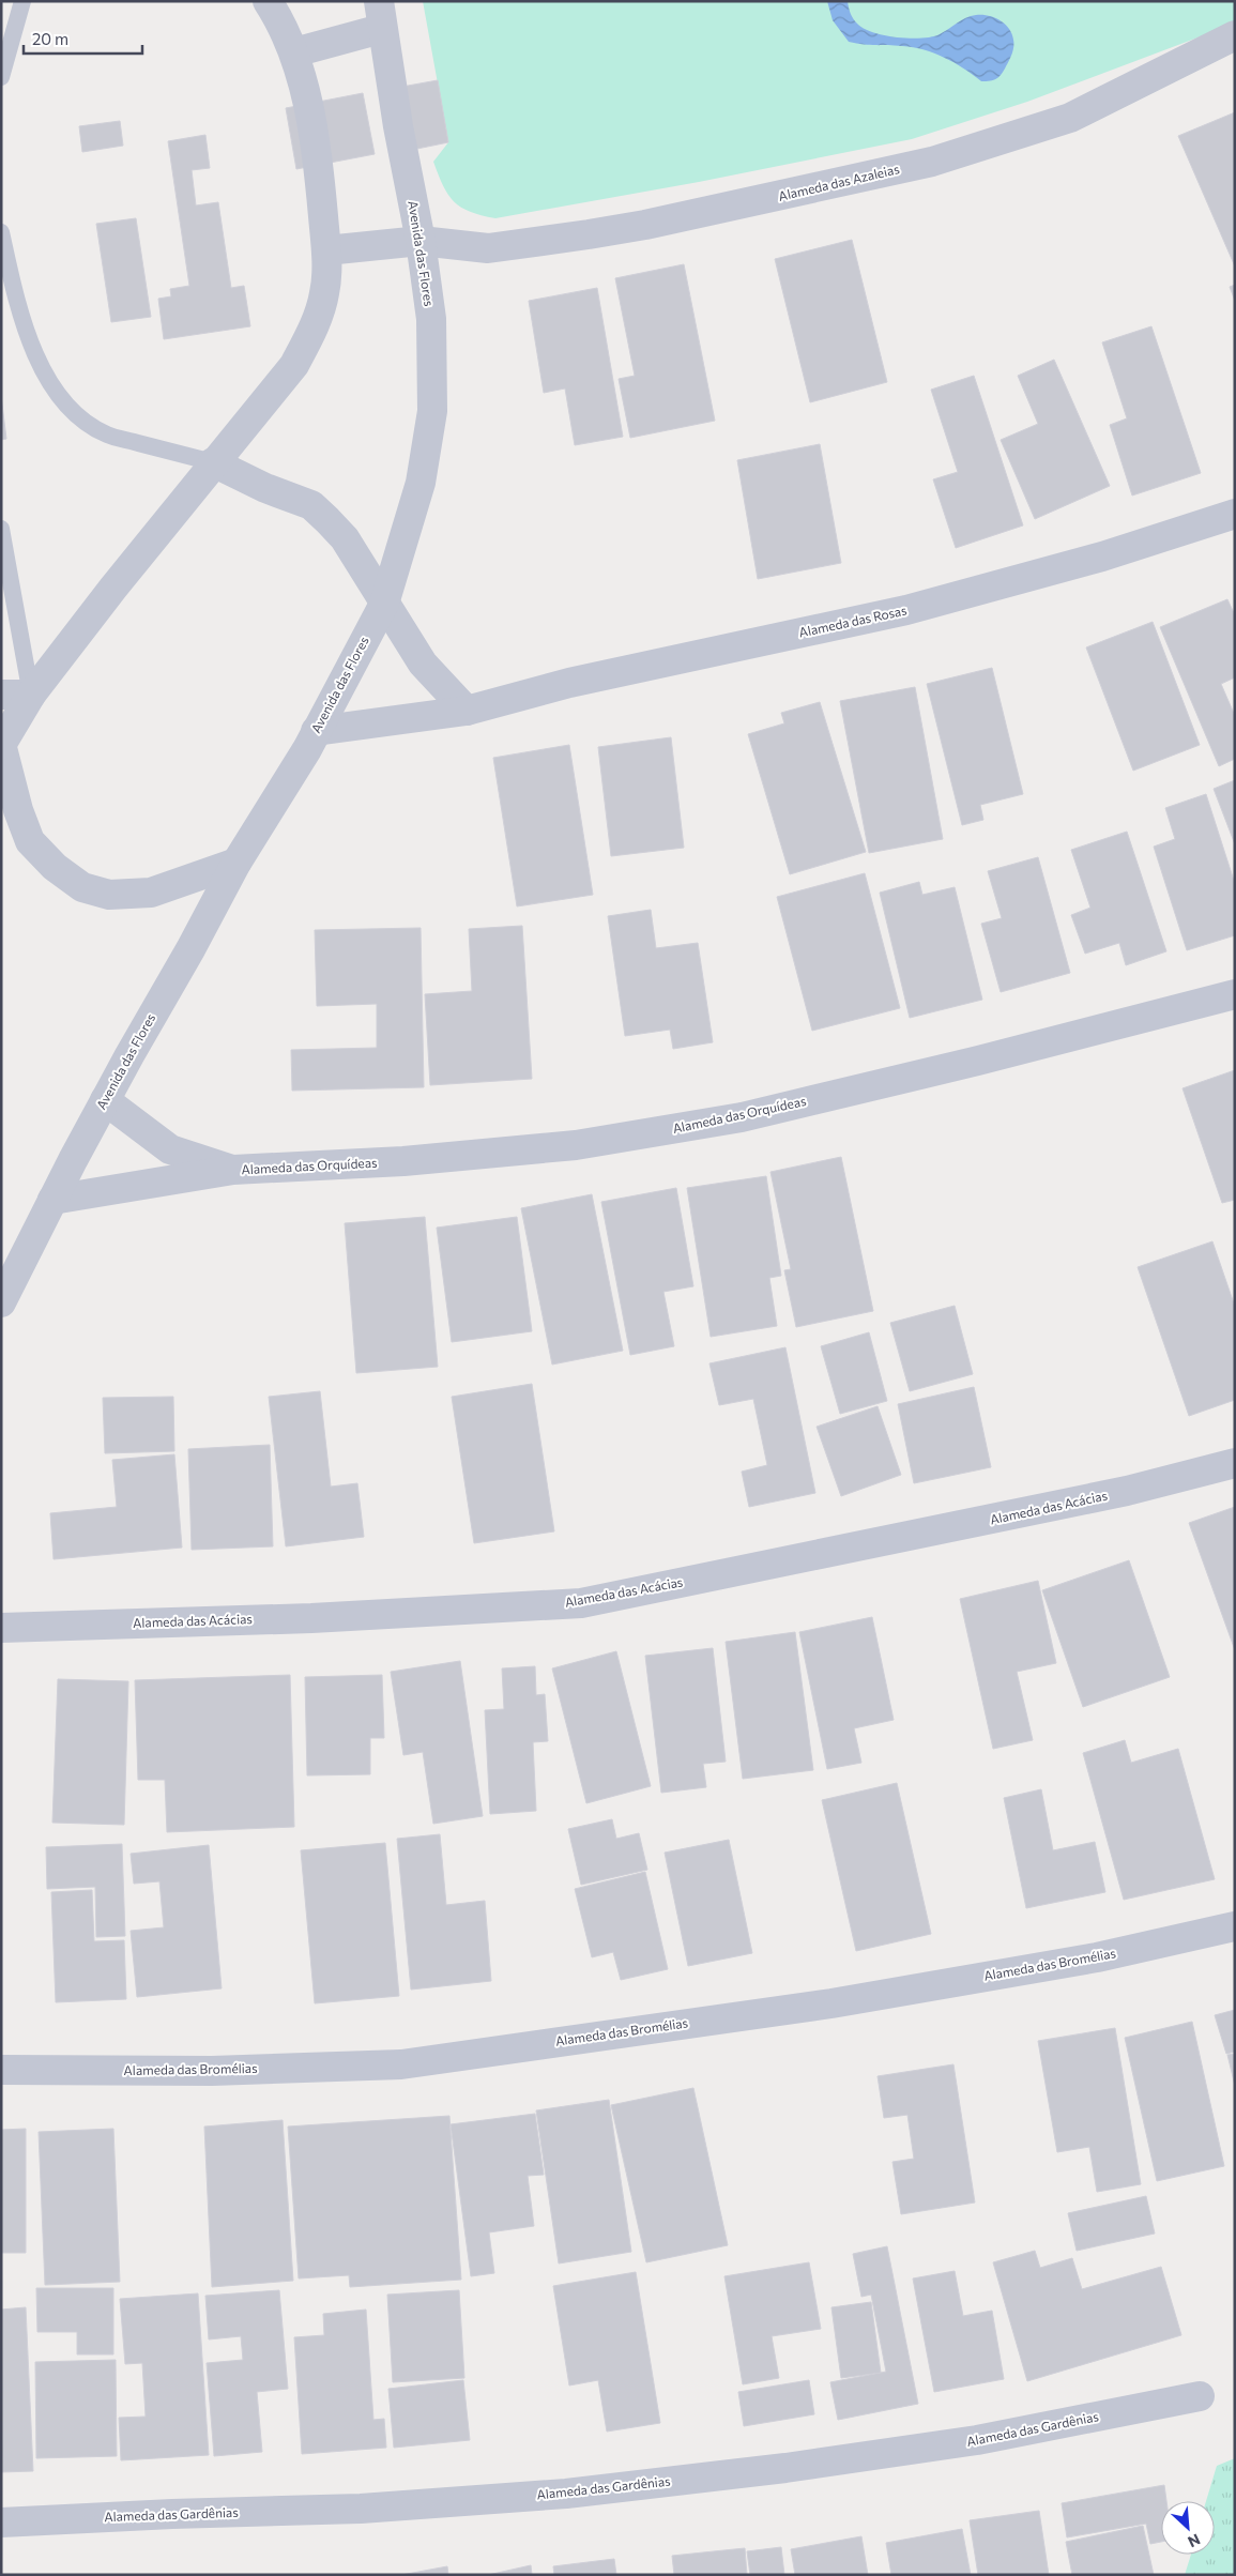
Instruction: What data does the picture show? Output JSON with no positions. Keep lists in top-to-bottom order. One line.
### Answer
{"streets":{"street":["Alameda das Azaleias","Avenida das Flores","Alameda das Rosas","Alameda das Orquídeas","Alameda das Acácias","Alameda das Bromélias","Alameda das Gardênias"]},"crossings":[["Alameda das Azaleias","Avenida das Flores"],["Avenida das Flores","Alameda das Rosas"],["Avenida das Flores","Alameda das Orquídeas"]],"scale_bar":"20 m","north":"bottom right"}
